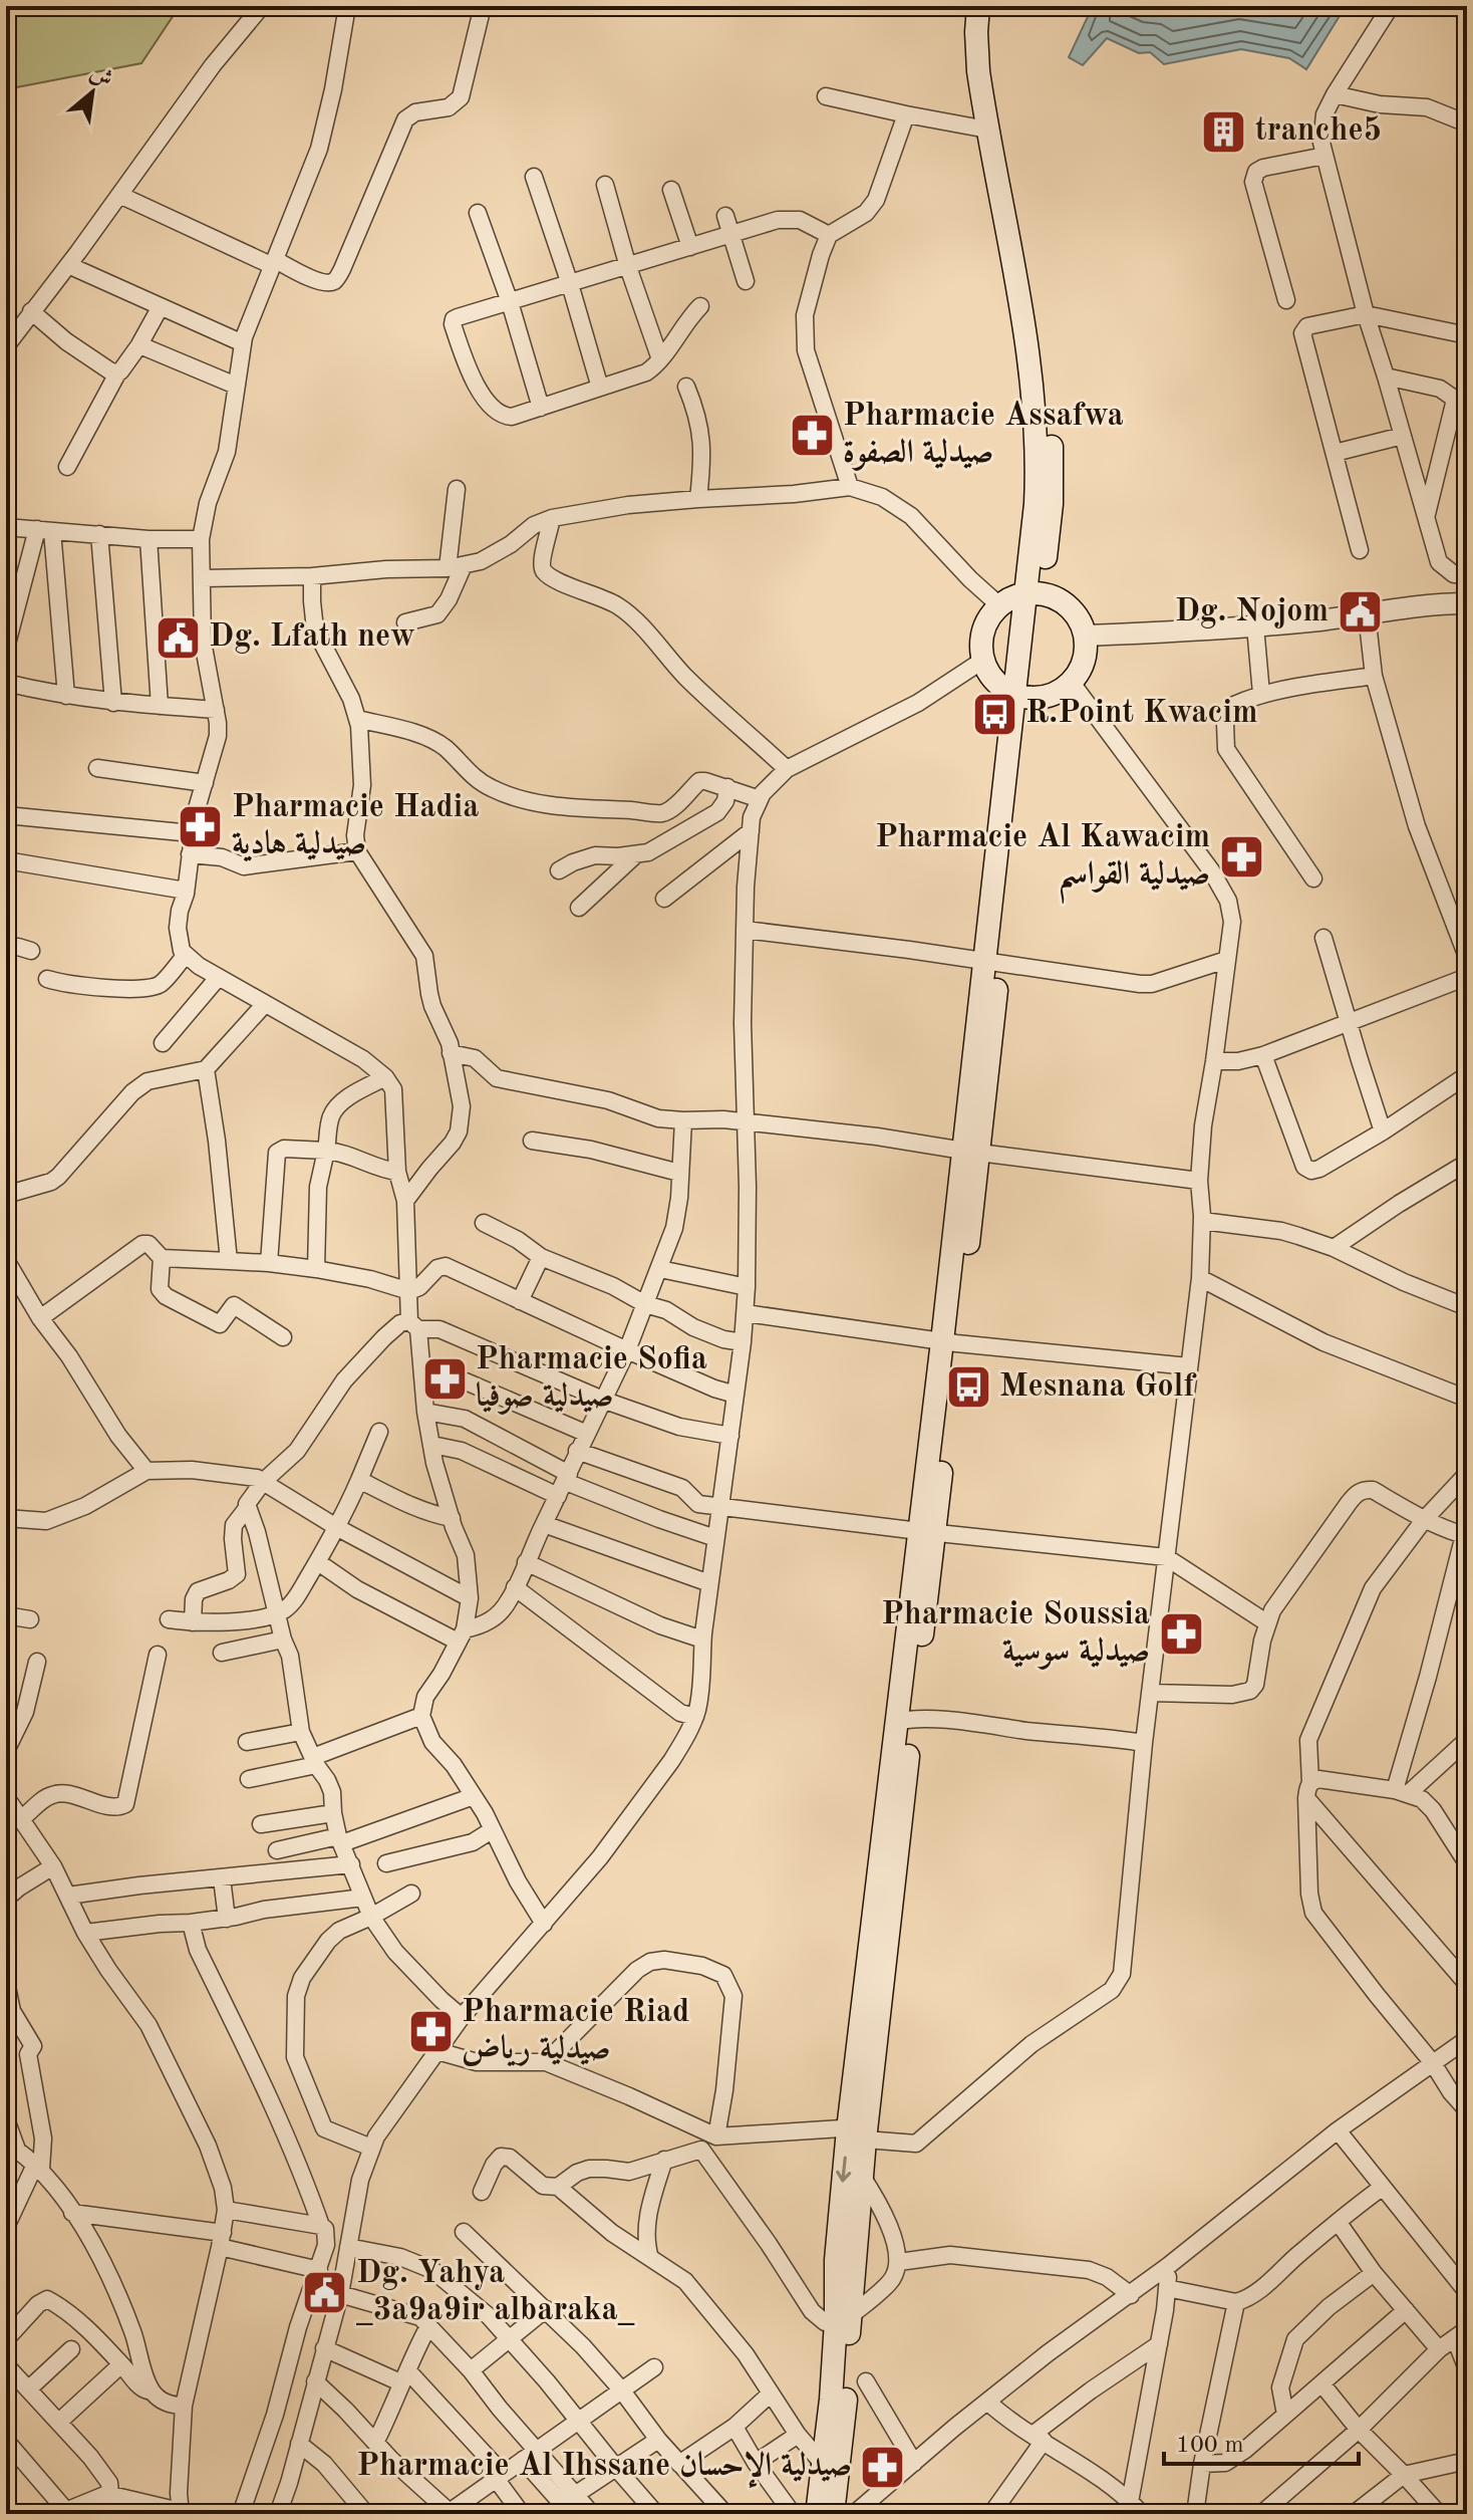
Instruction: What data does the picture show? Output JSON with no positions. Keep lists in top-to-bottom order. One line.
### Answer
{"places":{"building":["tranche5"],"pharmacy":["Pharmacie Assafwa صيدلية الصفوة","Pharmacie Hadia صيدلية هادية","Pharmacie Al Kawacim صيدلية القواسم","Pharmacie Sofia صيدلية صوفيا","Pharmacie Soussia صيدلية سوسية","Pharmacie Riad صيدلية رياض","Pharmacie Al Ihssane صيدلية الإحسان"],"public building":["Dg. Nojom","Dg. Lfath new","Dg. Yahya _3a9a9ir albaraka_"],"bus stop":["R.Point Kwacim","Mesnana Golf"]},"scale_bar":"100 m","north":"top right"}
